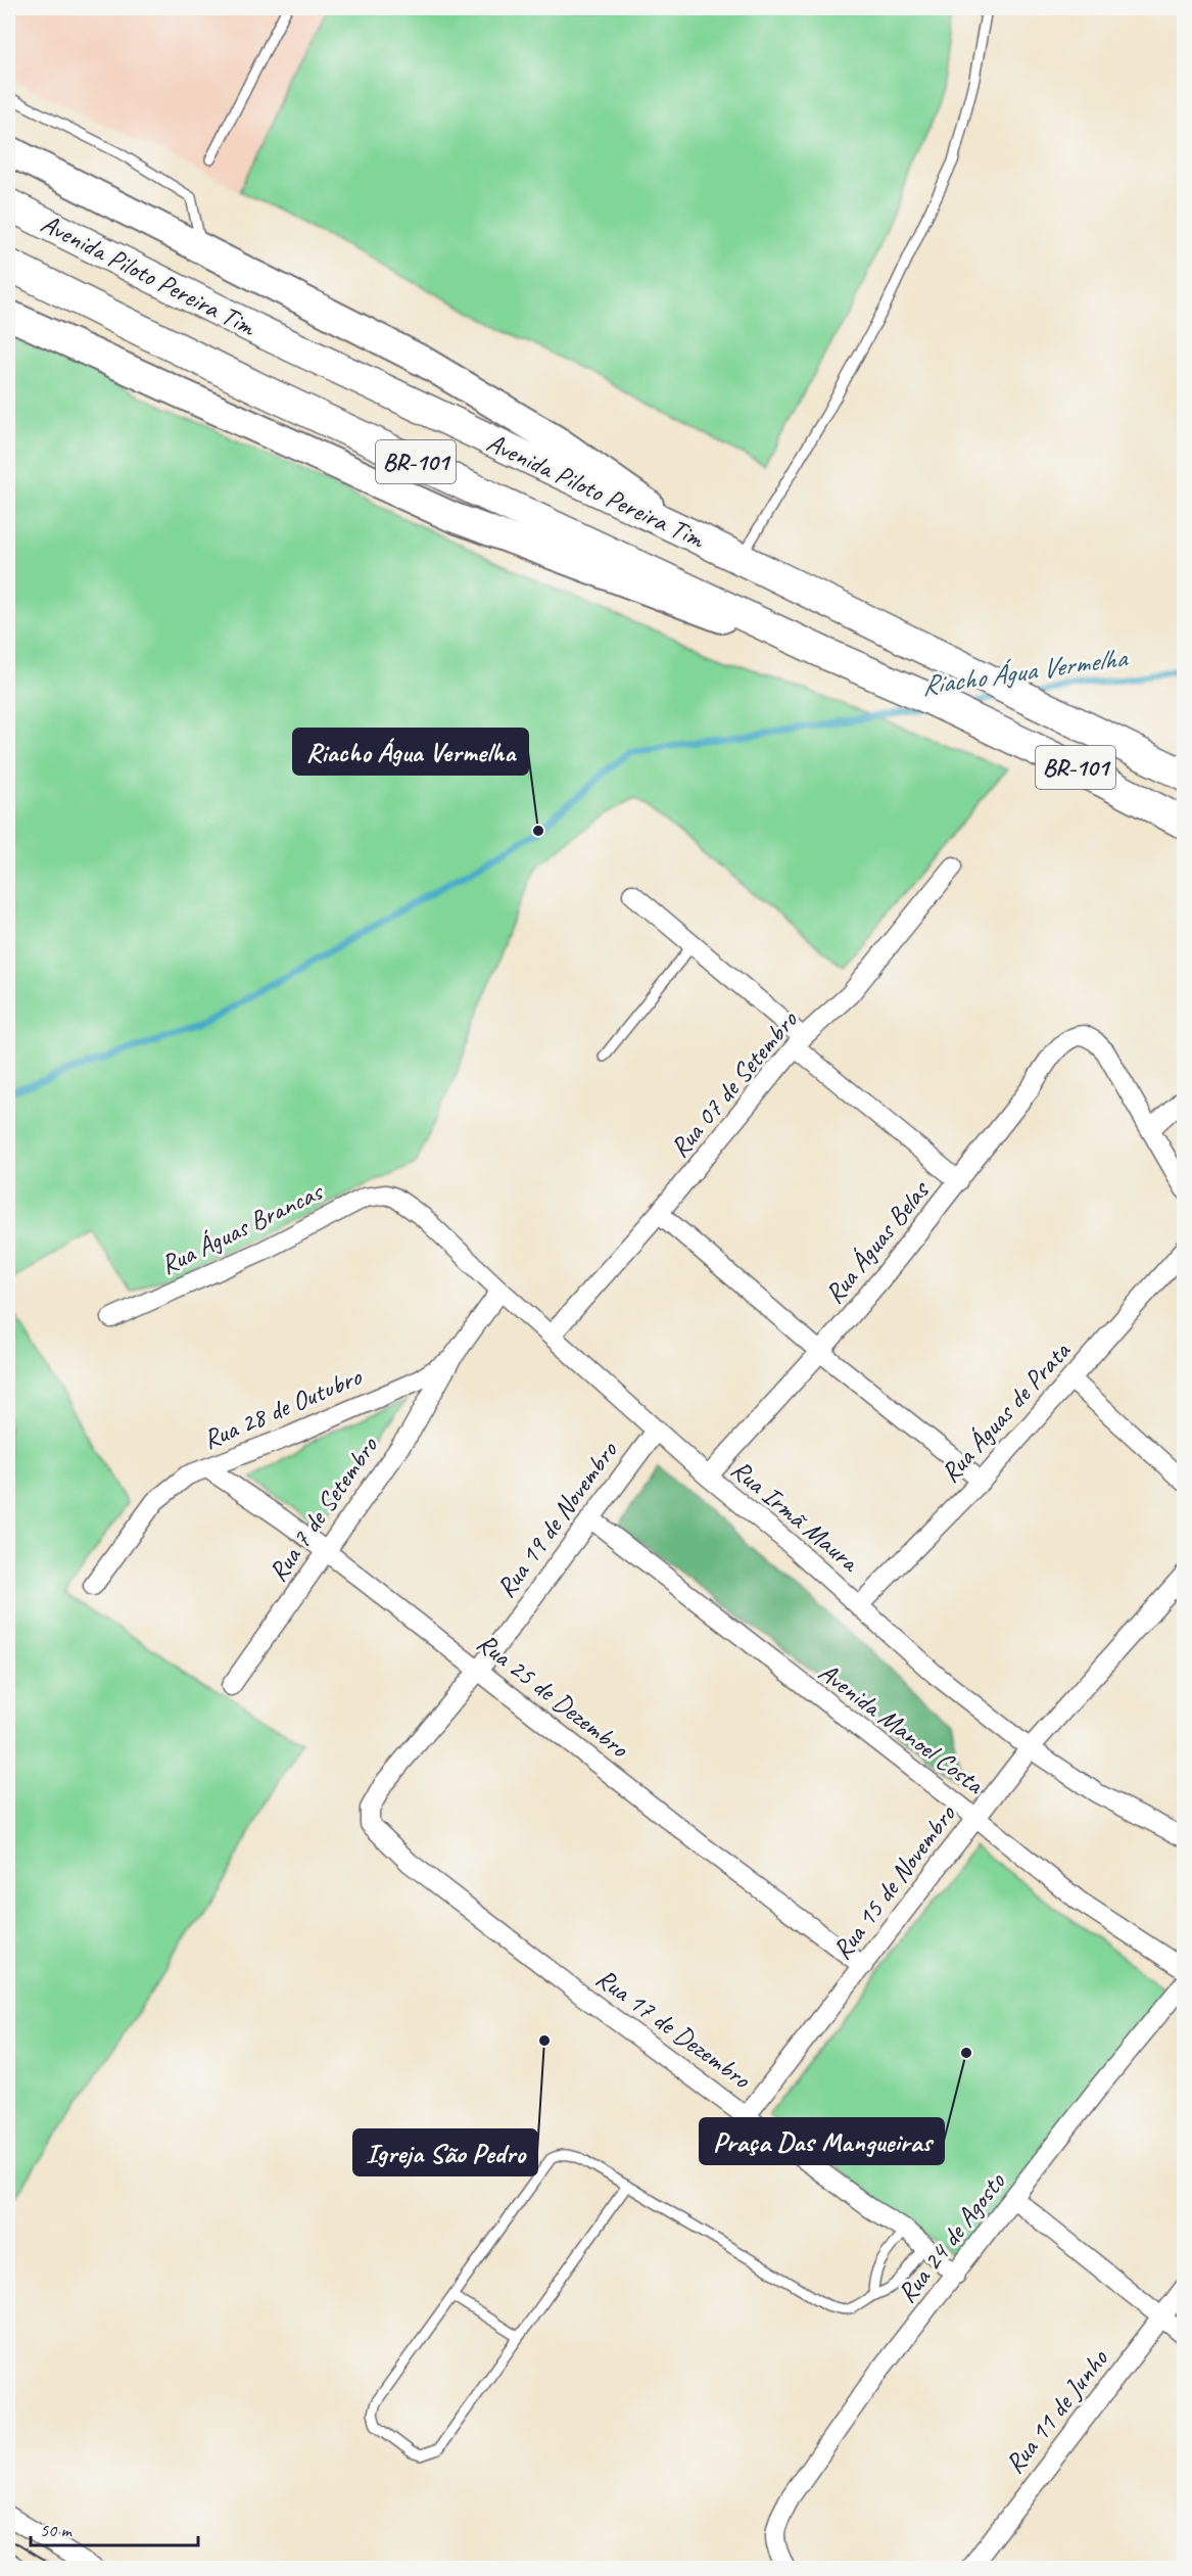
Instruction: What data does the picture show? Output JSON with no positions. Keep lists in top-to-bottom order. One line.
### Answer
{"streets":{"highway":["Avenida Piloto Pereira Tim","BR-101"],"street":["Rua 07 de Setembro","Rua Águas Brancas","Rua Águas Belas","Rua 28 de Outubro","Rua Águas de Prata","Rua 7 de Setembro","Rua Irmã Maura","Rua 19 de Novembro","Rua 25 de Dezembro","Avenida Manoel Costa","Rua 15 de Novembro","Rua 17 de Dezembro","Rua 24 de Agosto","Rua 11 de Junho"]},"crossings":[["Rua 07 de Setembro","Rua Irmã Maura"],["Rua Águas Brancas","Rua Irmã Maura"],["Rua Águas Belas","Rua Irmã Maura"],["Rua 28 de Outubro","Rua 7 de Setembro"],["Rua 28 de Outubro","Rua Irmã Maura"],["Rua 28 de Outubro","Rua 25 de Dezembro"],["Rua Águas de Prata","Rua Irmã Maura"],["Rua 7 de Setembro","Rua 25 de Dezembro"],["Rua Irmã Maura","Rua 19 de Novembro"],["Rua Irmã Maura","Rua 15 de Novembro"],["Rua 19 de Novembro","Rua 25 de Dezembro"],["Rua 19 de Novembro","Avenida Manoel Costa"],["Rua 19 de Novembro","Rua 17 de Dezembro"],["Rua 25 de Dezembro","Rua 15 de Novembro"],["Avenida Manoel Costa","Rua 15 de Novembro"],["Rua 15 de Novembro","Rua 17 de Dezembro"],["Rua 17 de Dezembro","Rua 24 de Agosto"]],"water":["Riacho Água Vermelha"],"places":["Riacho Água Vermelha","Igreja São Pedro","Praça Das Mangueiras"],"scale_bar":"50 m"}
